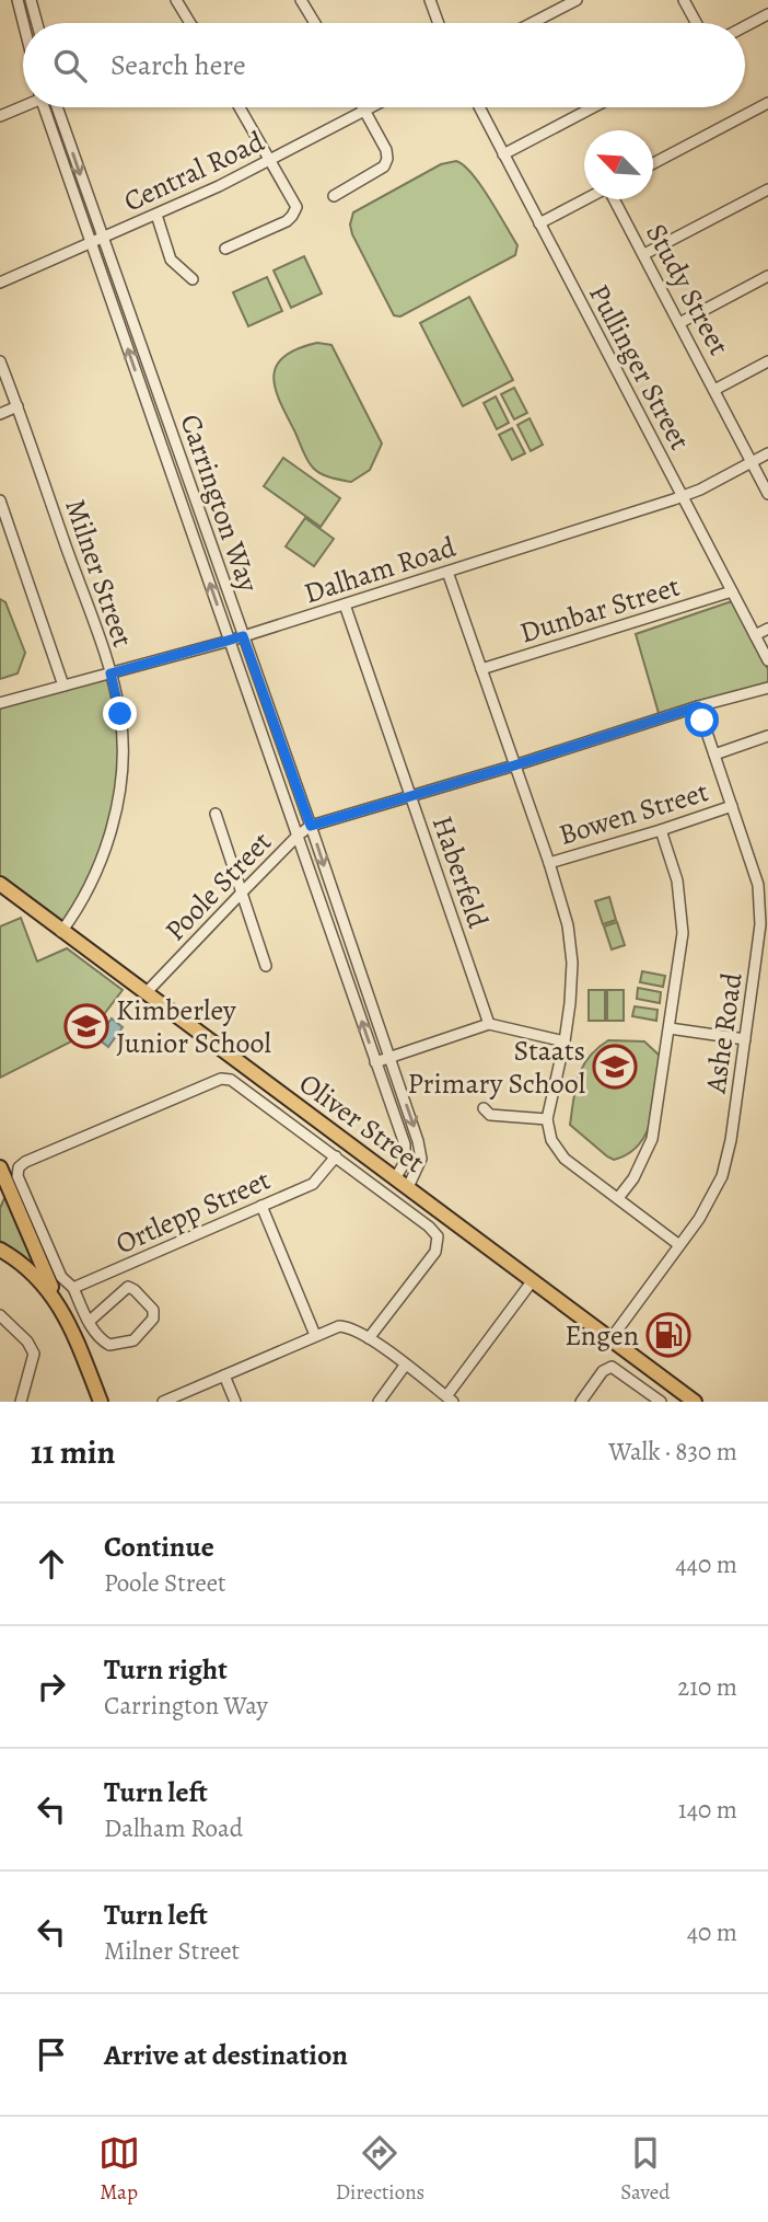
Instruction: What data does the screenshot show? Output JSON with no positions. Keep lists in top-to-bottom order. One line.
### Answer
{"streets":{"highway":["Oliver Street"],"street":["Central Road","Study Street","Pullinger Street","Carrington Way","Dalham Road","Milner Street","Dunbar Street","Bowen Street","Haberfeld","Poole Street","Ashe Road","Ortlepp Street"]},"crossings":[["Central Road","Carrington Way"],["Study Street","Dalham Road"],["Pullinger Street","Dalham Road"],["Pullinger Street","Dunbar Street"],["Carrington Way","Dalham Road"],["Carrington Way","Poole Street"],["Carrington Way","Oliver Street"],["Dalham Road","Milner Street"],["Dalham Road","Haberfeld"],["Milner Street","Oliver Street"],["Bowen Street","Ashe Road"],["Haberfeld","Poole Street"],["Poole Street","Ashe Road"],["Poole Street","Oliver Street"],["Ashe Road","Oliver Street"]],"places":{"school or university":["Kimberley Junior School","Staats Primary School"],"fuel station":["Engen"]},"north":"top left","page":{"search":"Search here","heading":["11 min","Walk · 830 m"],"list":[["Continue","Poole Street","440 m"],["Turn right","Carrington Way","210 m"],["Turn left","Dalham Road","140 m"],["Turn left","Milner Street","40 m"],"Arrive at destination"],"nav":["Map","Directions","Saved"]}}
